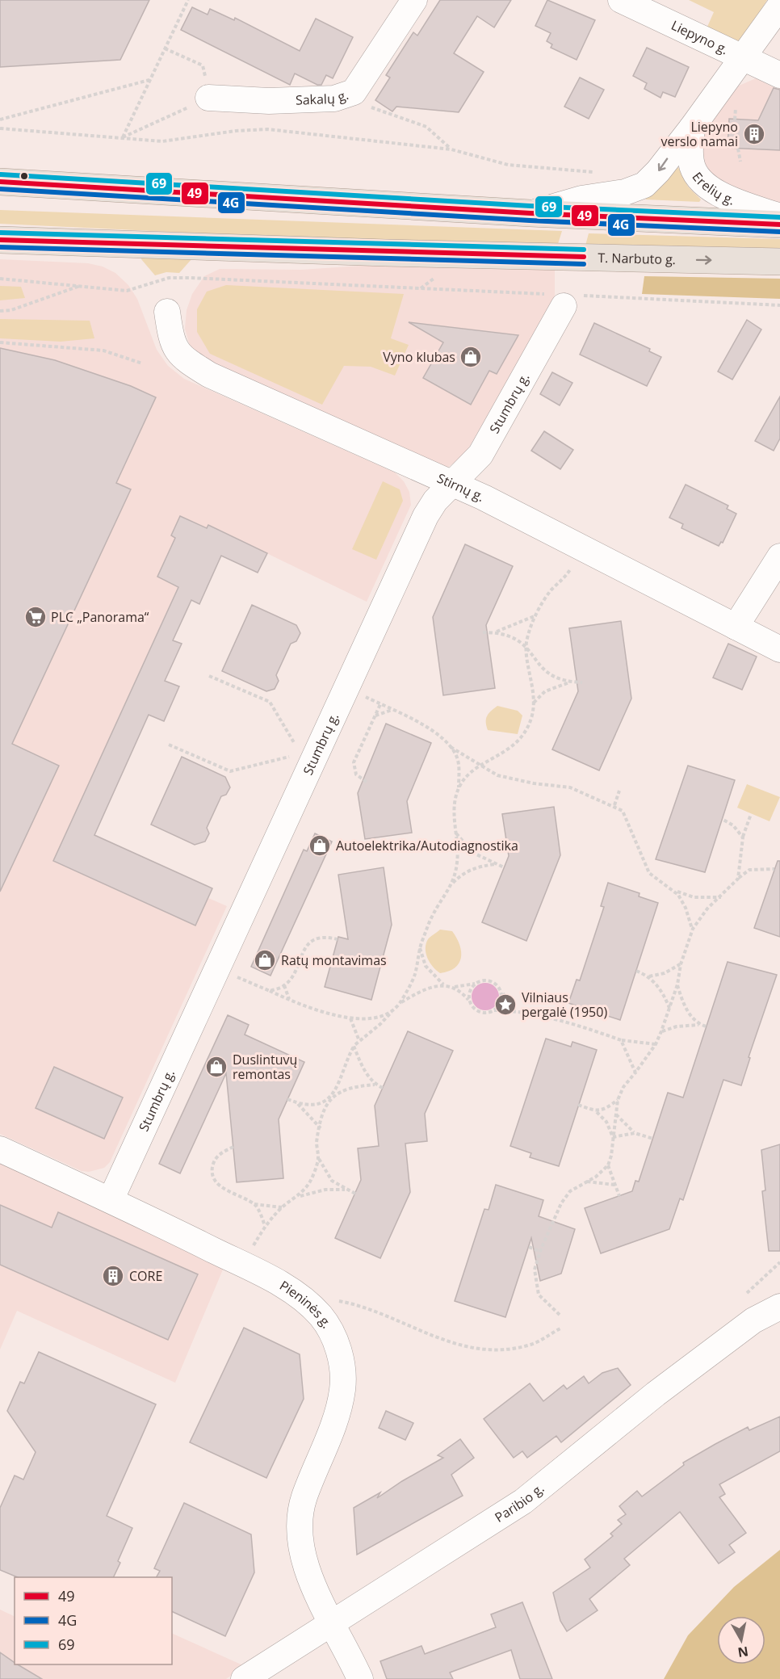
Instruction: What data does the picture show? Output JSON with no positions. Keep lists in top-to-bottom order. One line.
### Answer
{"streets":{"main road":["T. Narbuto g."],"street":["Liepyno g.","Sakalų g.","Erelių g.","Stumbrų g.","Stirnų g.","Pieninės g.","Paribio g."]},"crossings":[["Stumbrų g.","Stirnų g."],["Stumbrų g.","Pieninės g."],["Pieninės g.","Paribio g."]],"places":{"building":["Liepyno verslo namai","CORE"],"shop":["Vyno klubas","Autoelektrika/Autodiagnostika","Ratų montavimas","Duslintuvų remontas"],"supermarket":["PLC „Panorama“"],"place":["Vilniaus pergalė (1950)"]},"lines":["transit line 69","transit line 49","transit line 4G"],"legend":["49","4G","69"],"north":"bottom"}
